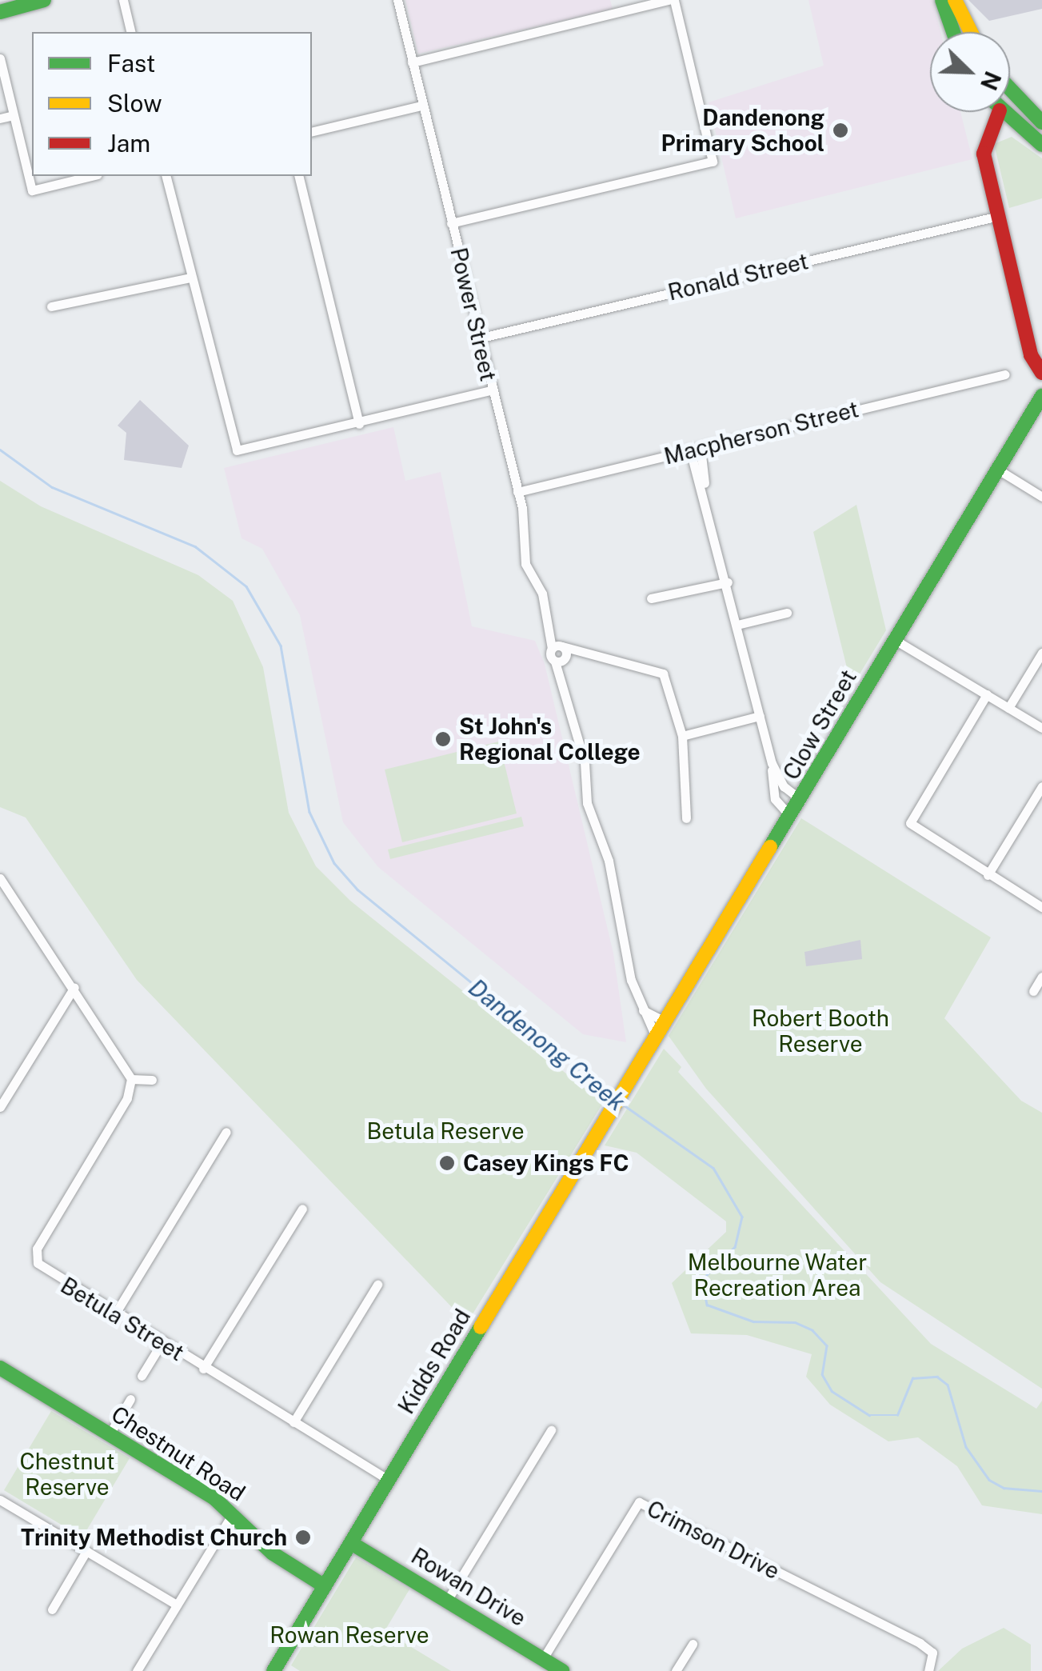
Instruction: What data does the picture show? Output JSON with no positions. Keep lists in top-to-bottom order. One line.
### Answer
{"streets":{"main road":["Clow Street","Kidds Road","Chestnut Road","Rowan Drive"],"street":["Ronald Street","Power Street","Macpherson Street","Betula Street","Crimson Drive"]},"crossings":[["Ronald Street","Power Street"],["Power Street","Macpherson Street"],["Power Street","Clow Street"],["Clow Street","Kidds Road"],["Betula Street","Kidds Road"],["Kidds Road","Chestnut Road"],["Kidds Road","Rowan Drive"],["Crimson Drive","Rowan Drive"]],"water":["Dandenong Creek"],"parks":["Robert Booth Reserve","Betula Reserve","Melbourne Water Recreation Area","Chestnut Reserve","Rowan Reserve"],"places":["Dandenong Primary School","St John's Regional College","Casey Kings FC","Trinity Methodist Church"],"legend":["Fast","Slow","Jam"],"north":"bottom right"}
